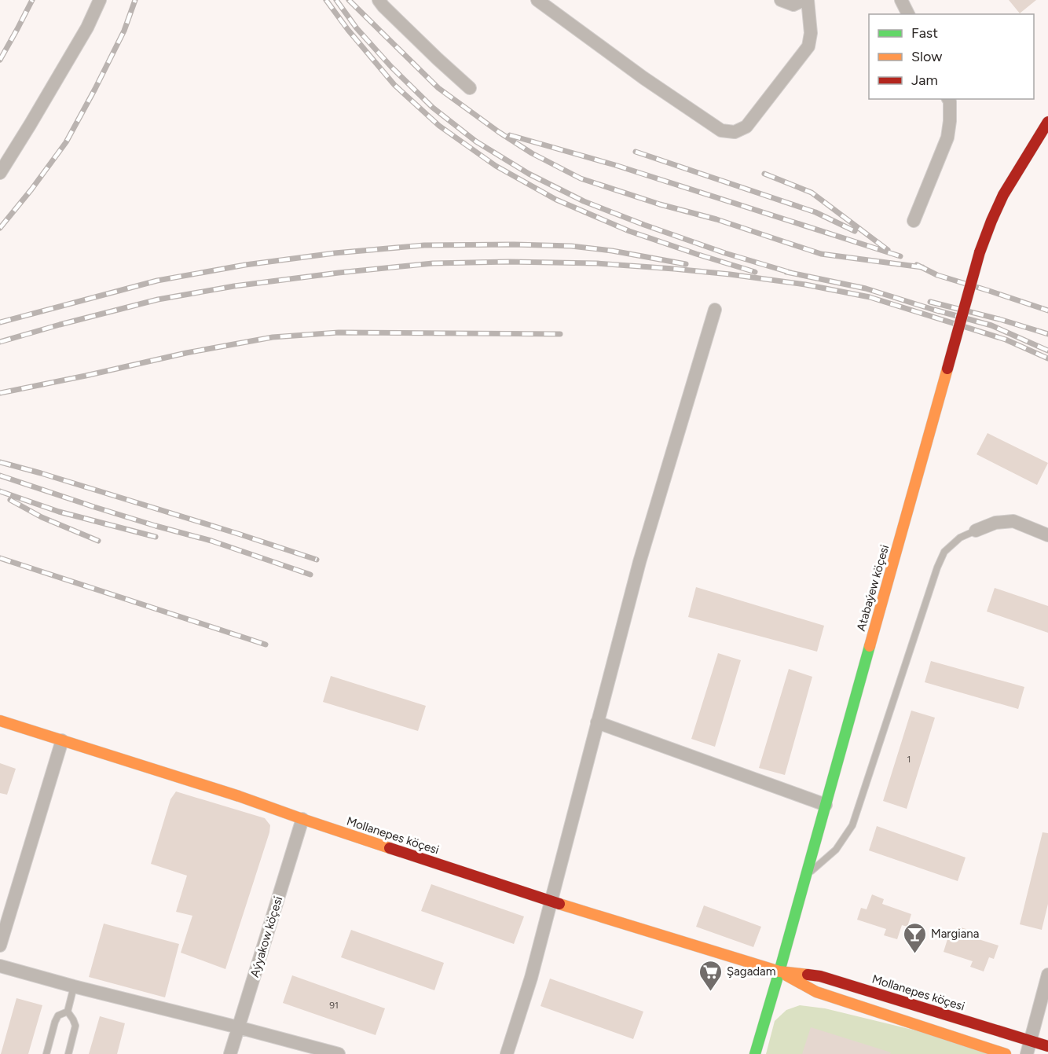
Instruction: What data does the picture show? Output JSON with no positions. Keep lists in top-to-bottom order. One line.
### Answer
{"streets":{"street":["Atabaýew köçesi","Mollanepes köçesi","Aýyakow köçesi"]},"crossings":[["Atabaýew köçesi","Mollanepes köçesi"],["Mollanepes köçesi","Aýyakow köçesi"]],"places":{"bar":["Margiana"],"supermarket":["Şagadam"]},"house_numbers":["1","91"],"legend":["Fast","Slow","Jam"]}
